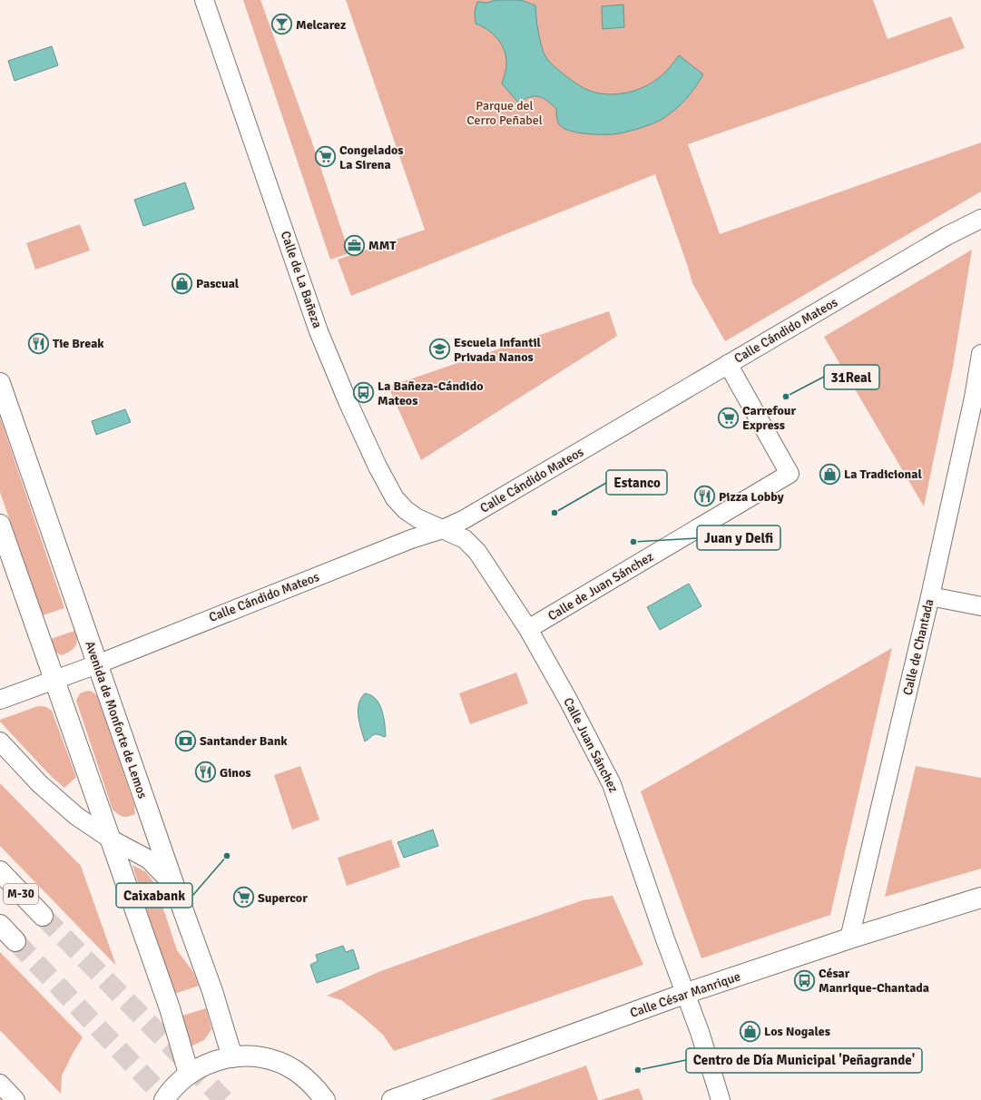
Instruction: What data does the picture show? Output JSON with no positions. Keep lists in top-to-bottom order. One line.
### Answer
{"streets":{"main road":["Avenida de Monforte de Lemos","M-30","Calle César Manrique"],"street":["Calle de La Bañeza","Calle Cándido Mateos","Calle de Juan Sánchez","Calle de Chantada","Calle Juan Sánchez"]},"crossings":[["Calle de La Bañeza","Calle Cándido Mateos"],["Calle de La Bañeza","Calle Juan Sánchez"],["Calle Cándido Mateos","Calle de Juan Sánchez"],["Calle Cándido Mateos","Avenida de Monforte de Lemos"],["Calle Cándido Mateos","Calle Juan Sánchez"],["Calle de Juan Sánchez","Calle Juan Sánchez"],["Calle de Chantada","Calle César Manrique"],["Calle Juan Sánchez","Calle César Manrique"]],"parks":["Parque del Cerro Peñabel"],"places":{"bar":["Melcarez"],"supermarket":["Congelados La Sirena","Carrefour Express","Supercor"],"office":["MMT"],"shop":["Pascual","La Tradicional","Los Nogales"],"restaurant":["Tie Break","Pizza Lobby","Ginos"],"school or university":["Escuela Infantil Privada Nanos"],"bus stop":["La Bañeza-Cándido Mateos","César Manrique-Chantada"],"other":["31Real","Estanco","Juan y Delfi","Caixabank","Centro de Día Municipal 'Peñagrande'"],"bank":["Santander Bank"]}}
